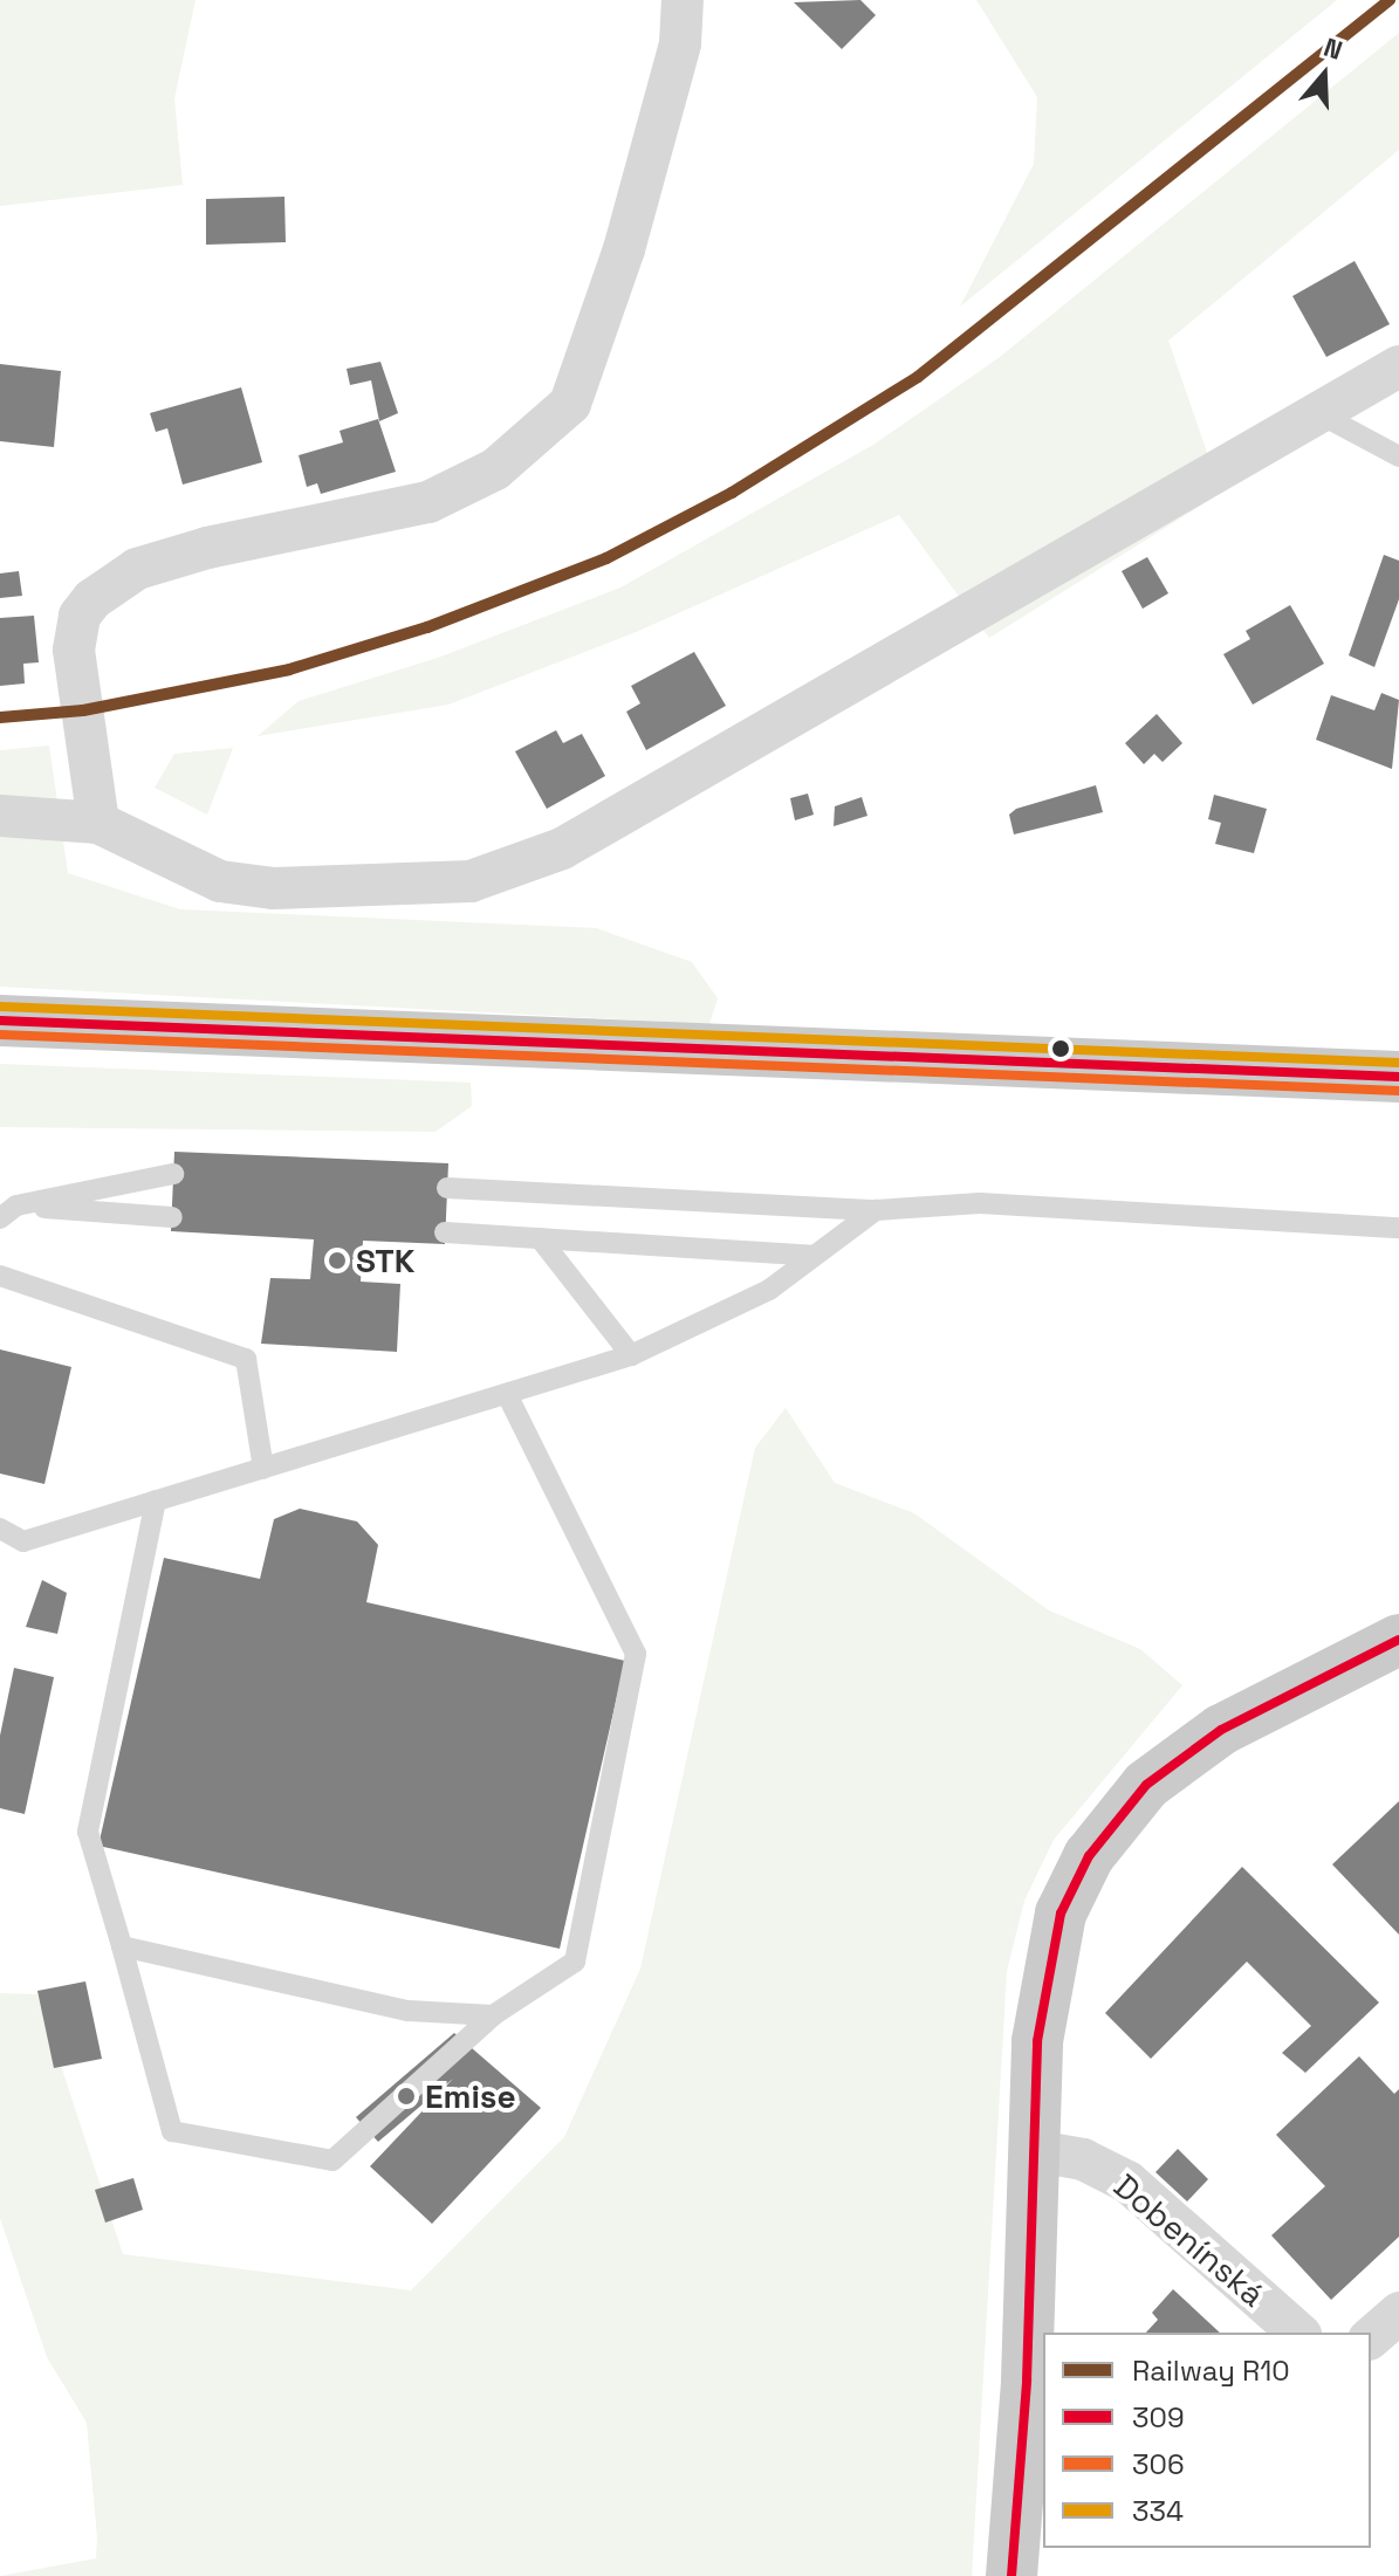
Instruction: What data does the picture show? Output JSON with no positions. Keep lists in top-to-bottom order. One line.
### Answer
{"streets":{"street":["Dobenínská"]},"places":["STK","Emise"],"lines":["rail line R10","transit line 334","transit line 309","transit line 306"],"legend":["Railway R10","309","306","334"],"north":"top"}
